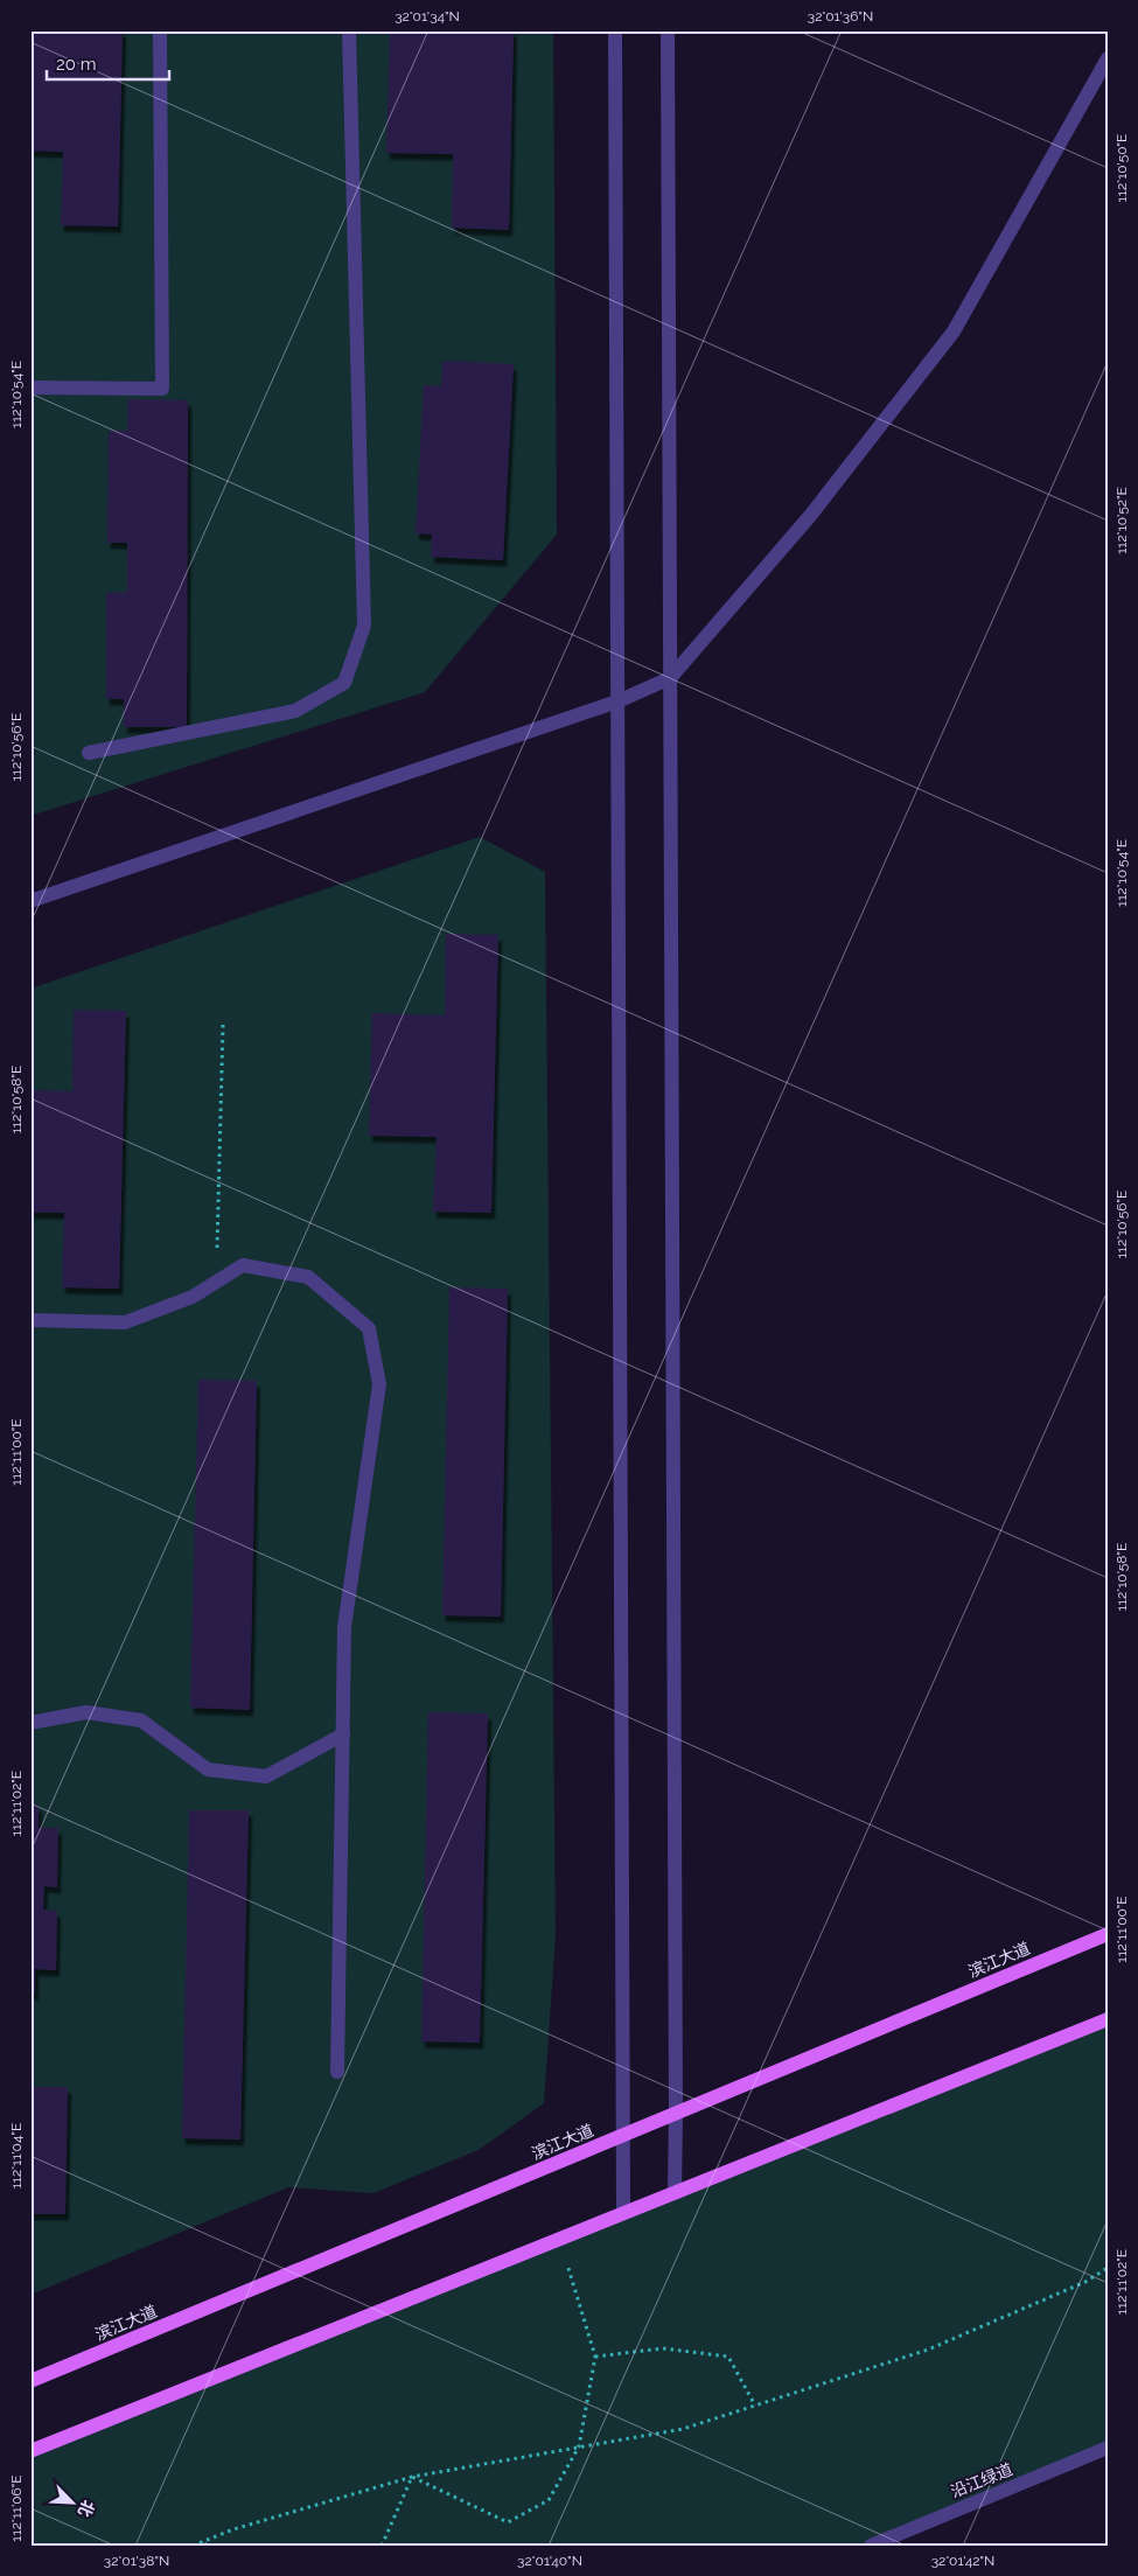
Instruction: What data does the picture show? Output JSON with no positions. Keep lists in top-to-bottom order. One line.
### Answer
{"streets":{"main road":["滨江大道"],"street":["沿江绿道"]},"scale_bar":"20 m","north":"bottom right","coordinates":["32°01'34\"N","32°01'36\"N","112°10'50\"E","112°10'54\"E","112°10'52\"E","112°10'56\"E","112°10'58\"E","112°11'00\"E","112°11'02\"E","112°11'04\"E","112°11'06\"E","32°01'38\"N","32°01'40\"N","32°01'42\"N"]}
